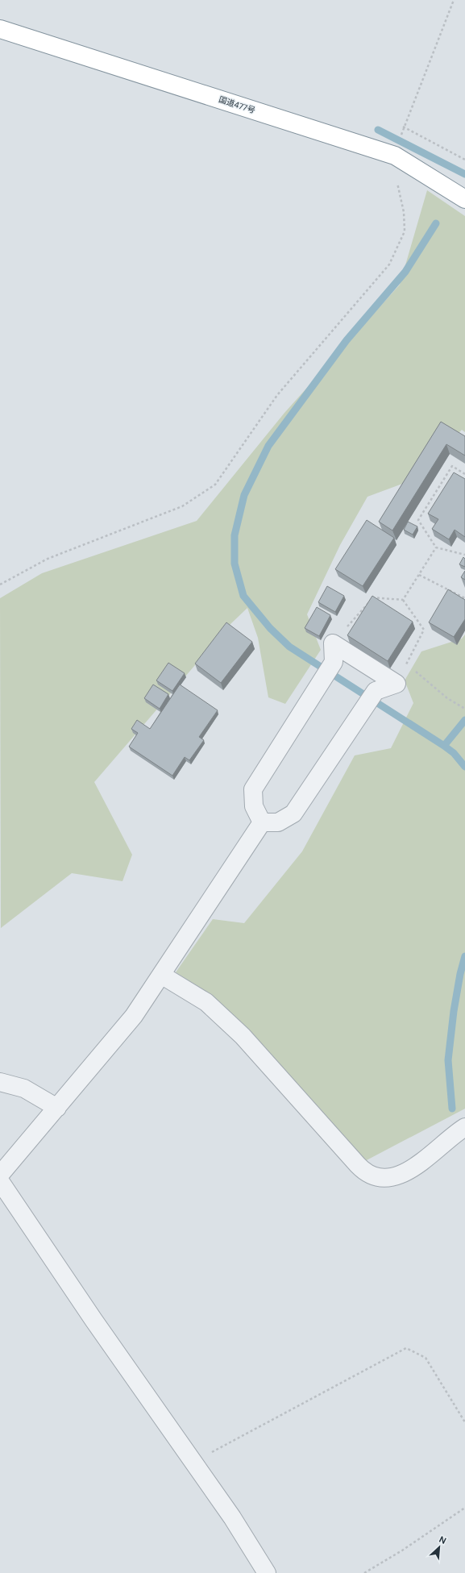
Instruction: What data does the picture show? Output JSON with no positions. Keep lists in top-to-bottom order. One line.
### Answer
{"streets":{"highway":["国道477号"]},"north":"top right"}
